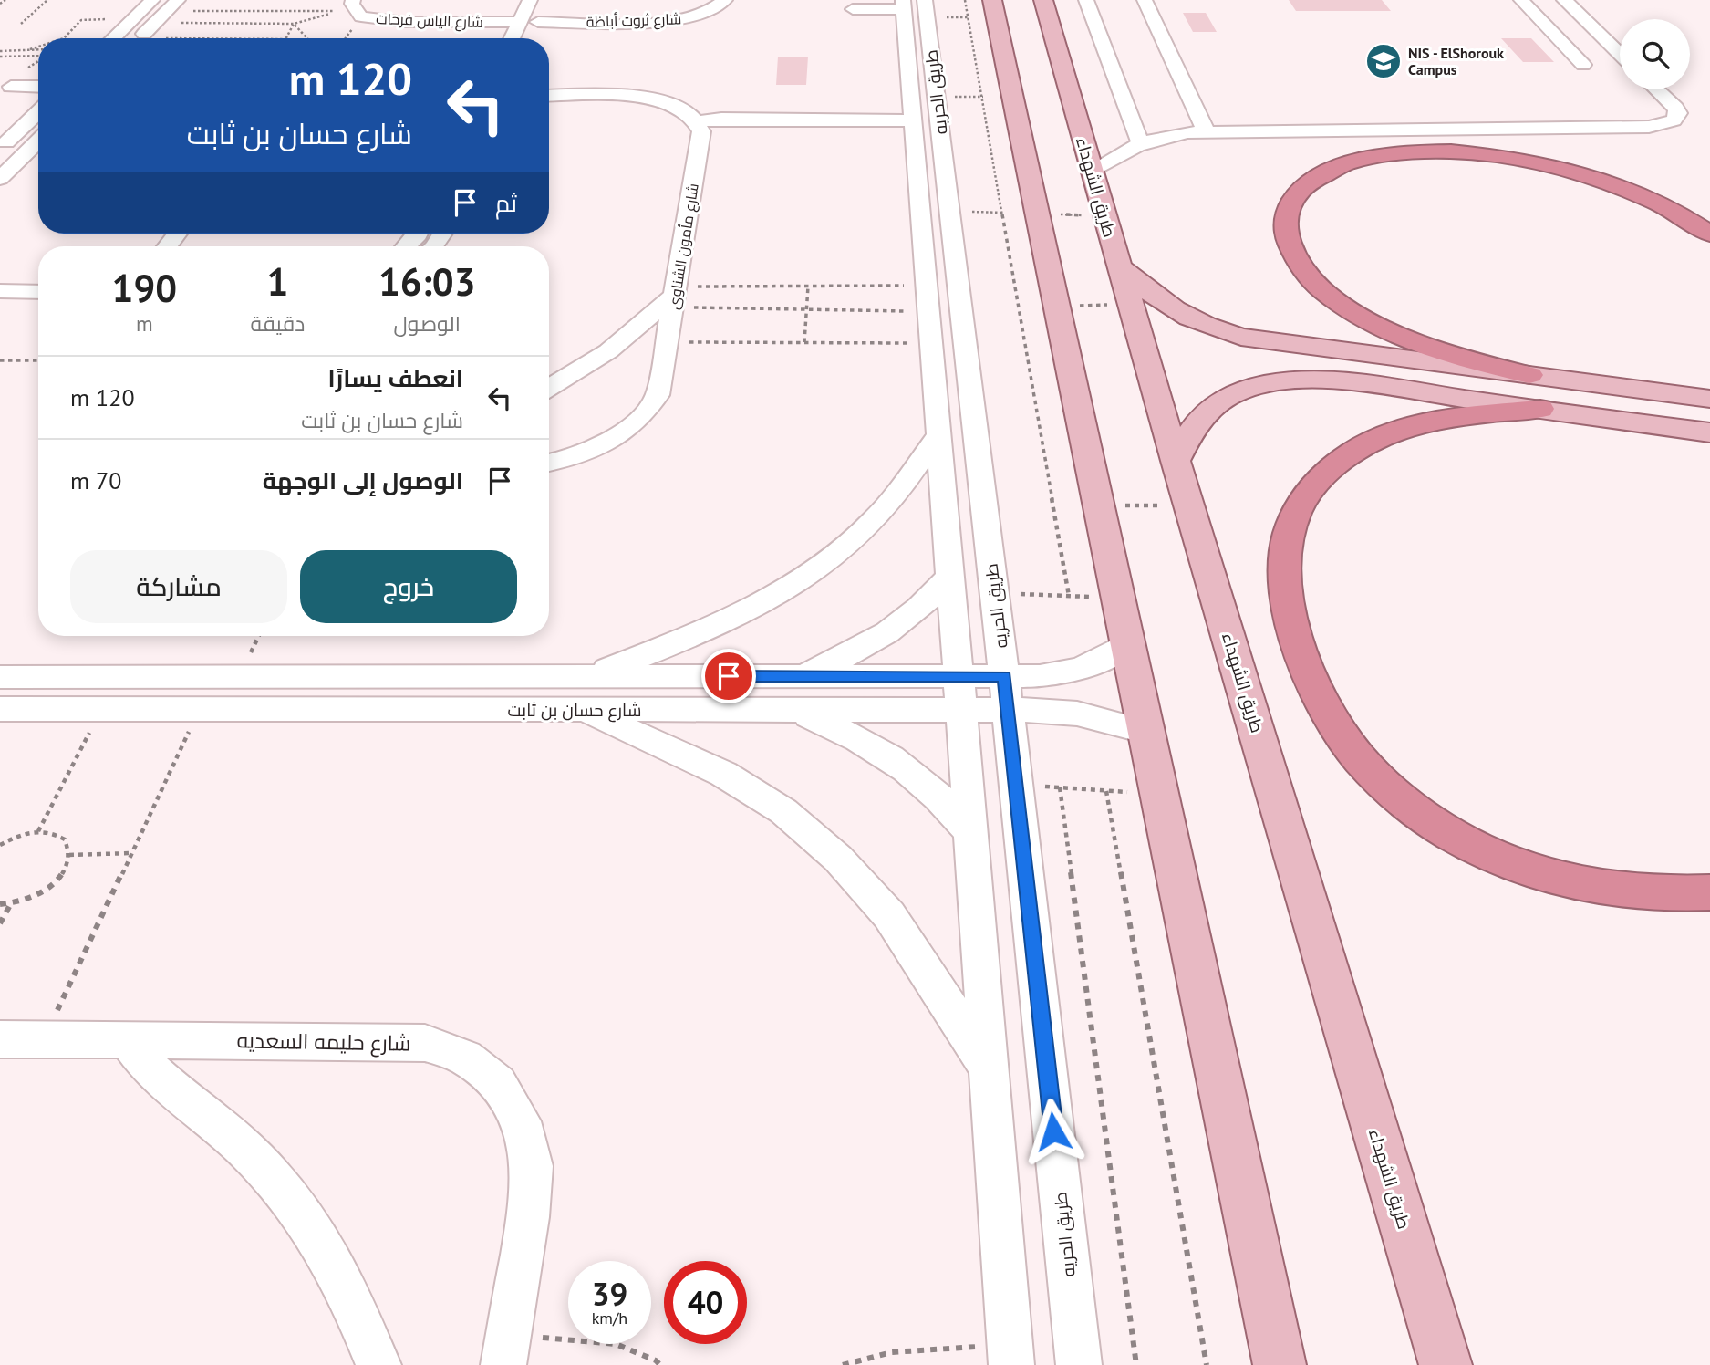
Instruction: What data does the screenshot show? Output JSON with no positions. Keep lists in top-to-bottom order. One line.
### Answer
{"streets":{"main road":["طريق الشهداء"],"street":["شارع الياس فرحات","شارع ثروت أباظة","طريق الحريه","شارع مأمون الشناوى","شارع حسان بن ثابت","شارع حليمه السعديه"]},"crossings":[["شارع الياس فرحات","شارع ثروت أباظة"],["طريق الحريه","شارع حسان بن ثابت"]],"places":{"school or university":["NIS - ElShorouk Campus"]},"page":{"turn":["120 m","شارع حسان بن ثابت"],"then":"ثم","eta":["16:03","الوصول","1","دقيقة","190","m"],"list":[{"name":"انعطف يسارًا","note":"شارع حسان بن ثابت","value":"120 m"},{"name":"الوصول إلى الوجهة","value":"70 m"}],"buttons":["خروج","مشاركة"],"speed":"39 km/h","limit":"40"}}
